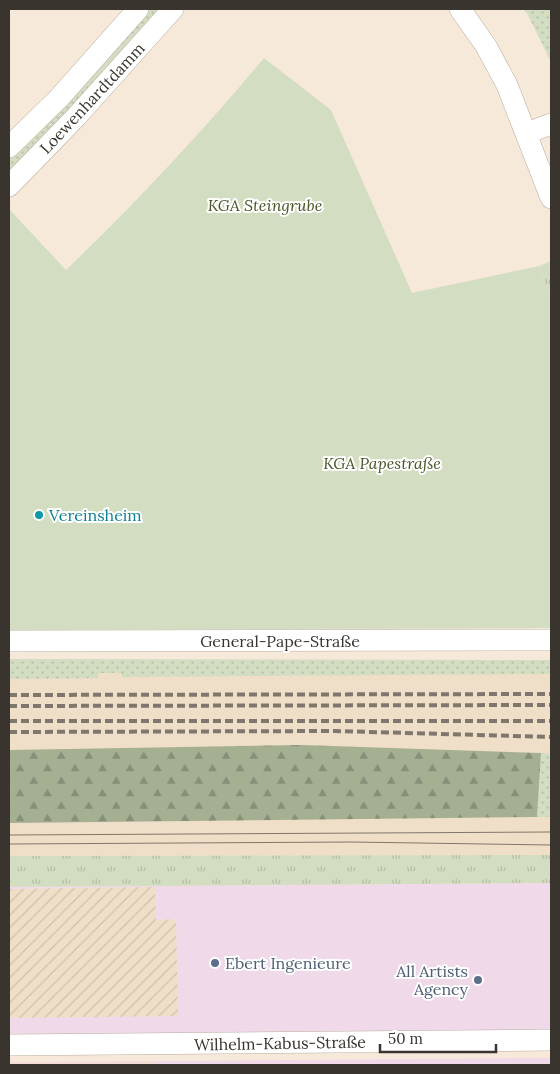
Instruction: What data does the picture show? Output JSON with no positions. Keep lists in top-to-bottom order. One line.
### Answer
{"streets":{"street":["Loewenhardtdamm","General-Pape-Straße","Wilhelm-Kabus-Straße"]},"parks":["KGA Steingrube","KGA Papestraße"],"places":["Vereinsheim","Ebert Ingenieure","All Artists Agency"],"scale_bar":"50 m"}
